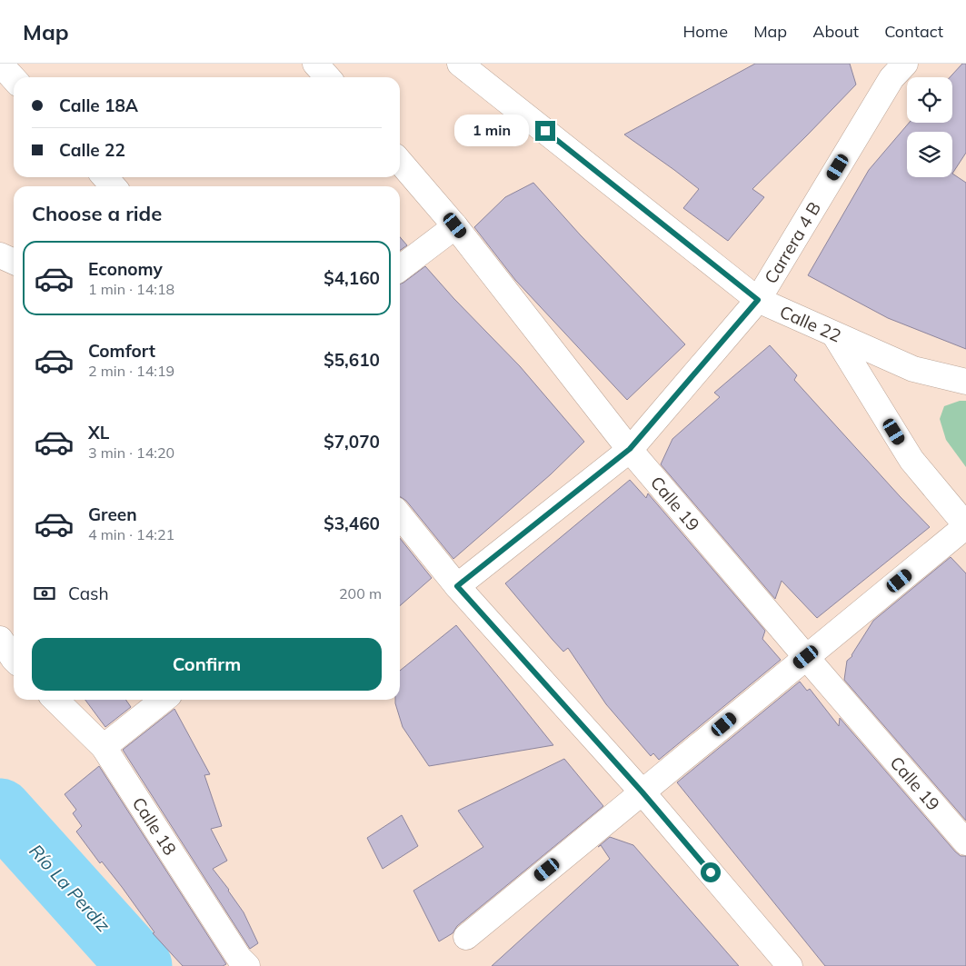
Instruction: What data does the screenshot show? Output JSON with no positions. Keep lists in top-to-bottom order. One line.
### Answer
{"streets":{"street":["Carrera 4 B","Calle 22","Calle 19","Calle 18"]},"crossings":[["Carrera 4 B","Calle 22"],["Carrera 4 B","Calle 19"]],"water":["Río La Perdiz"],"page":{"header":"Map","nav":["Home","Map","About","Contact"],"banner":["Calle 18A","Calle 22"],"bubble":"1 min","heading":"Choose a ride","list":[{"name":"Economy","note":"1 min · 14:18","value":"$4,160"},{"name":"Comfort","note":"2 min · 14:19","value":"$5,610"},{"name":"XL","note":"3 min · 14:20","value":"$7,070"},{"name":"Green","note":"4 min · 14:21","value":"$3,460"}],"pay":["Cash","200 m"],"buttons":"Confirm"}}
